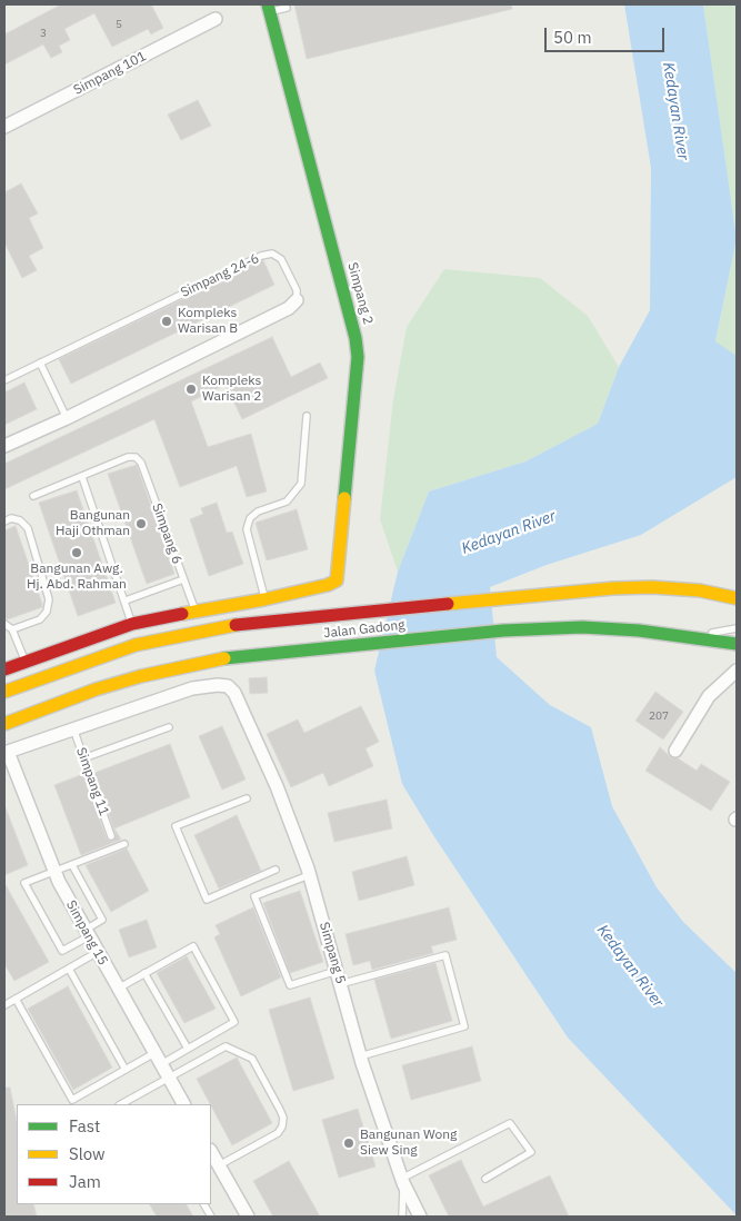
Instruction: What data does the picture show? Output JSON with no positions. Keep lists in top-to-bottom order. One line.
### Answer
{"streets":{"main road":["Simpang 2","Jalan Gadong"],"street":["Simpang 101","Simpang 24-6","Simpang 15","Simpang 5"],"lane":["Simpang 6","Simpang 11"]},"crossings":[["Simpang 11","Simpang 5"]],"water":["Kedayan River"],"places":["Kompleks Warisan B","Kompleks Warisan 2","Bangunan Haji Othman","Bangunan Awg. Hj. Abd. Rahman","Bangunan Wong Siew Sing"],"house_numbers":["5","3","207"],"legend":["Fast","Slow","Jam"],"scale_bar":"50 m"}
